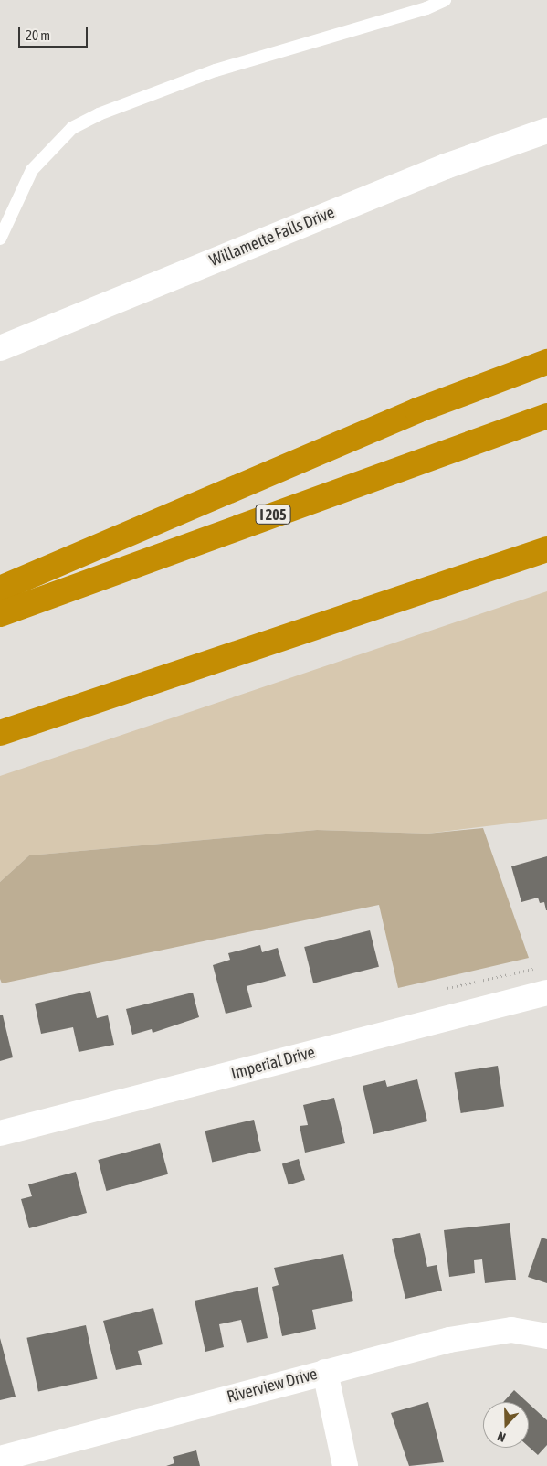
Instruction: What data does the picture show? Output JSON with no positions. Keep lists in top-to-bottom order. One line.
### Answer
{"streets":{"highway":["I 205"],"street":["Willamette Falls Drive","Imperial Drive","Riverview Drive"]},"scale_bar":"20 m","north":"bottom"}
